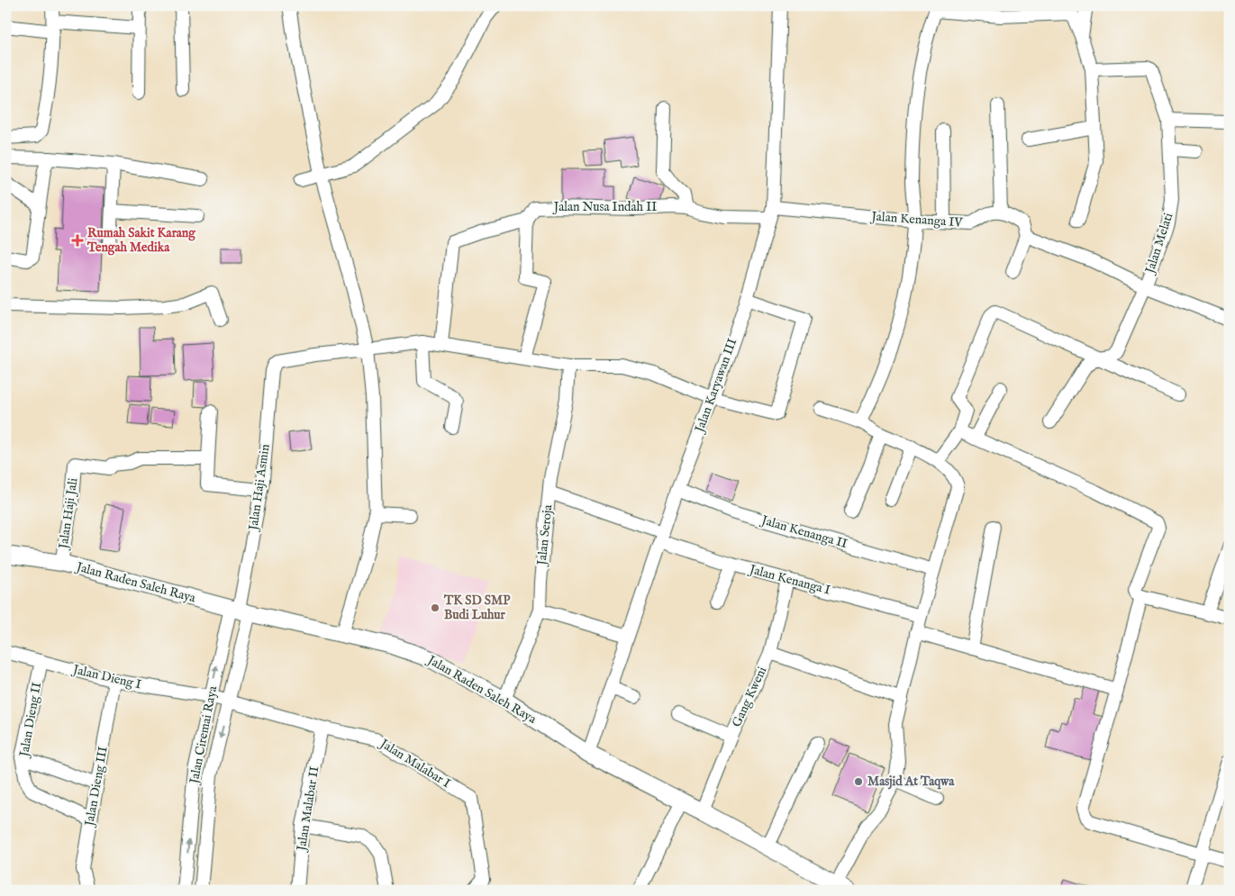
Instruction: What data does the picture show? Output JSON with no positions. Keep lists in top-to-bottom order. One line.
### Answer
{"streets":{"main road":["Jalan Raden Saleh Raya"],"street":["Jalan Nusa Indah II","Jalan Kenanga IV","Jalan Melati","Jalan Karyawan III","Jalan Haji Asmin","Jalan Haji Jali","Jalan Kenanga II","Jalan Seroja","Jalan Kenanga I","Jalan Dieng I","Gang Kweni","Jalan Dieng II","Jalan Ciremai Raya","Jalan Malabar I","Jalan Dieng III","Jalan Malabar II"]},"crossings":[["Jalan Nusa Indah II","Jalan Kenanga IV"],["Jalan Nusa Indah II","Jalan Karyawan III"],["Jalan Kenanga IV","Jalan Karyawan III"],["Jalan Karyawan III","Jalan Kenanga II"],["Jalan Karyawan III","Jalan Kenanga I"],["Jalan Karyawan III","Jalan Raden Saleh Raya"],["Jalan Haji Asmin","Jalan Raden Saleh Raya"],["Jalan Haji Asmin","Jalan Ciremai Raya"],["Jalan Haji Jali","Jalan Raden Saleh Raya"],["Jalan Seroja","Jalan Kenanga I"],["Jalan Seroja","Jalan Raden Saleh Raya"],["Jalan Kenanga I","Gang Kweni"],["Jalan Raden Saleh Raya","Gang Kweni"],["Jalan Raden Saleh Raya","Jalan Ciremai Raya"],["Jalan Dieng I","Jalan Dieng II"],["Jalan Dieng I","Jalan Ciremai Raya"],["Jalan Dieng I","Jalan Malabar I"],["Jalan Dieng I","Jalan Dieng III"],["Jalan Dieng II","Jalan Dieng III"],["Jalan Ciremai Raya","Jalan Malabar I"],["Jalan Malabar I","Jalan Malabar II"]],"places":{"health":["Rumah Sakit Karang Tengah Medika"],"other":["TK SD SMP Budi Luhur","Masjid At Taqwa"]}}
